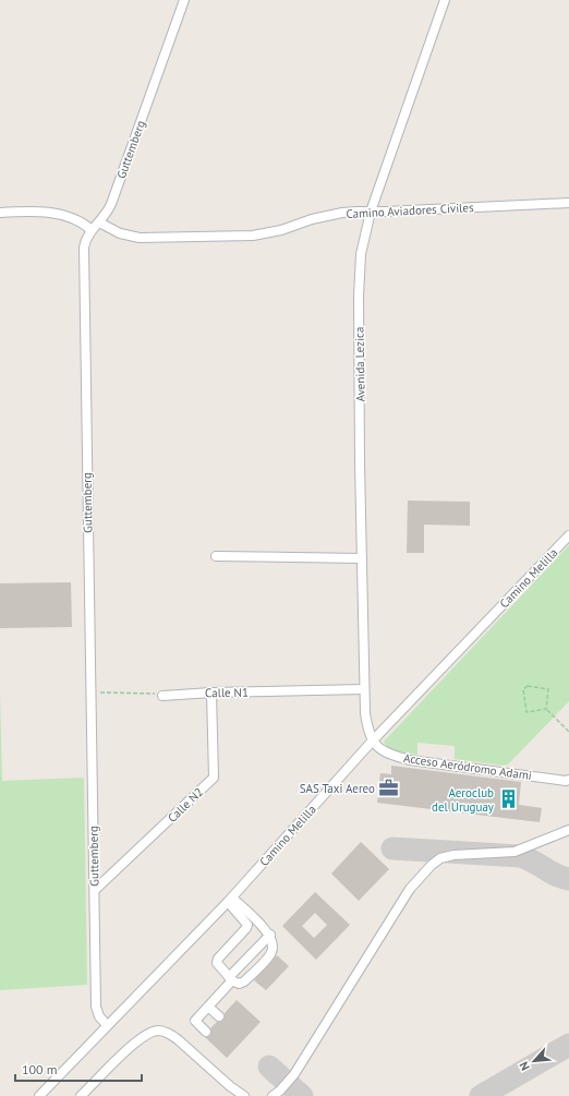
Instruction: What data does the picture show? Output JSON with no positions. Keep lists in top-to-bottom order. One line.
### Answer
{"streets":{"street":["Guttemberg","Camino Aviadores Civiles","Avenida Lezica","Camino Melilla","Calle N1","Acceso Aeródromo Adami","Calle N2"]},"crossings":[["Guttemberg","Camino Aviadores Civiles"],["Guttemberg","Camino Melilla"],["Guttemberg","Calle N2"],["Camino Aviadores Civiles","Avenida Lezica"],["Avenida Lezica","Camino Melilla"],["Avenida Lezica","Calle N1"],["Avenida Lezica","Acceso Aeródromo Adami"],["Camino Melilla","Acceso Aeródromo Adami"],["Calle N1","Calle N2"]],"places":{"office":["SAS Taxi Aereo"],"building":["Aeroclub del Uruguay"]},"scale_bar":"100 m","north":"bottom left"}
